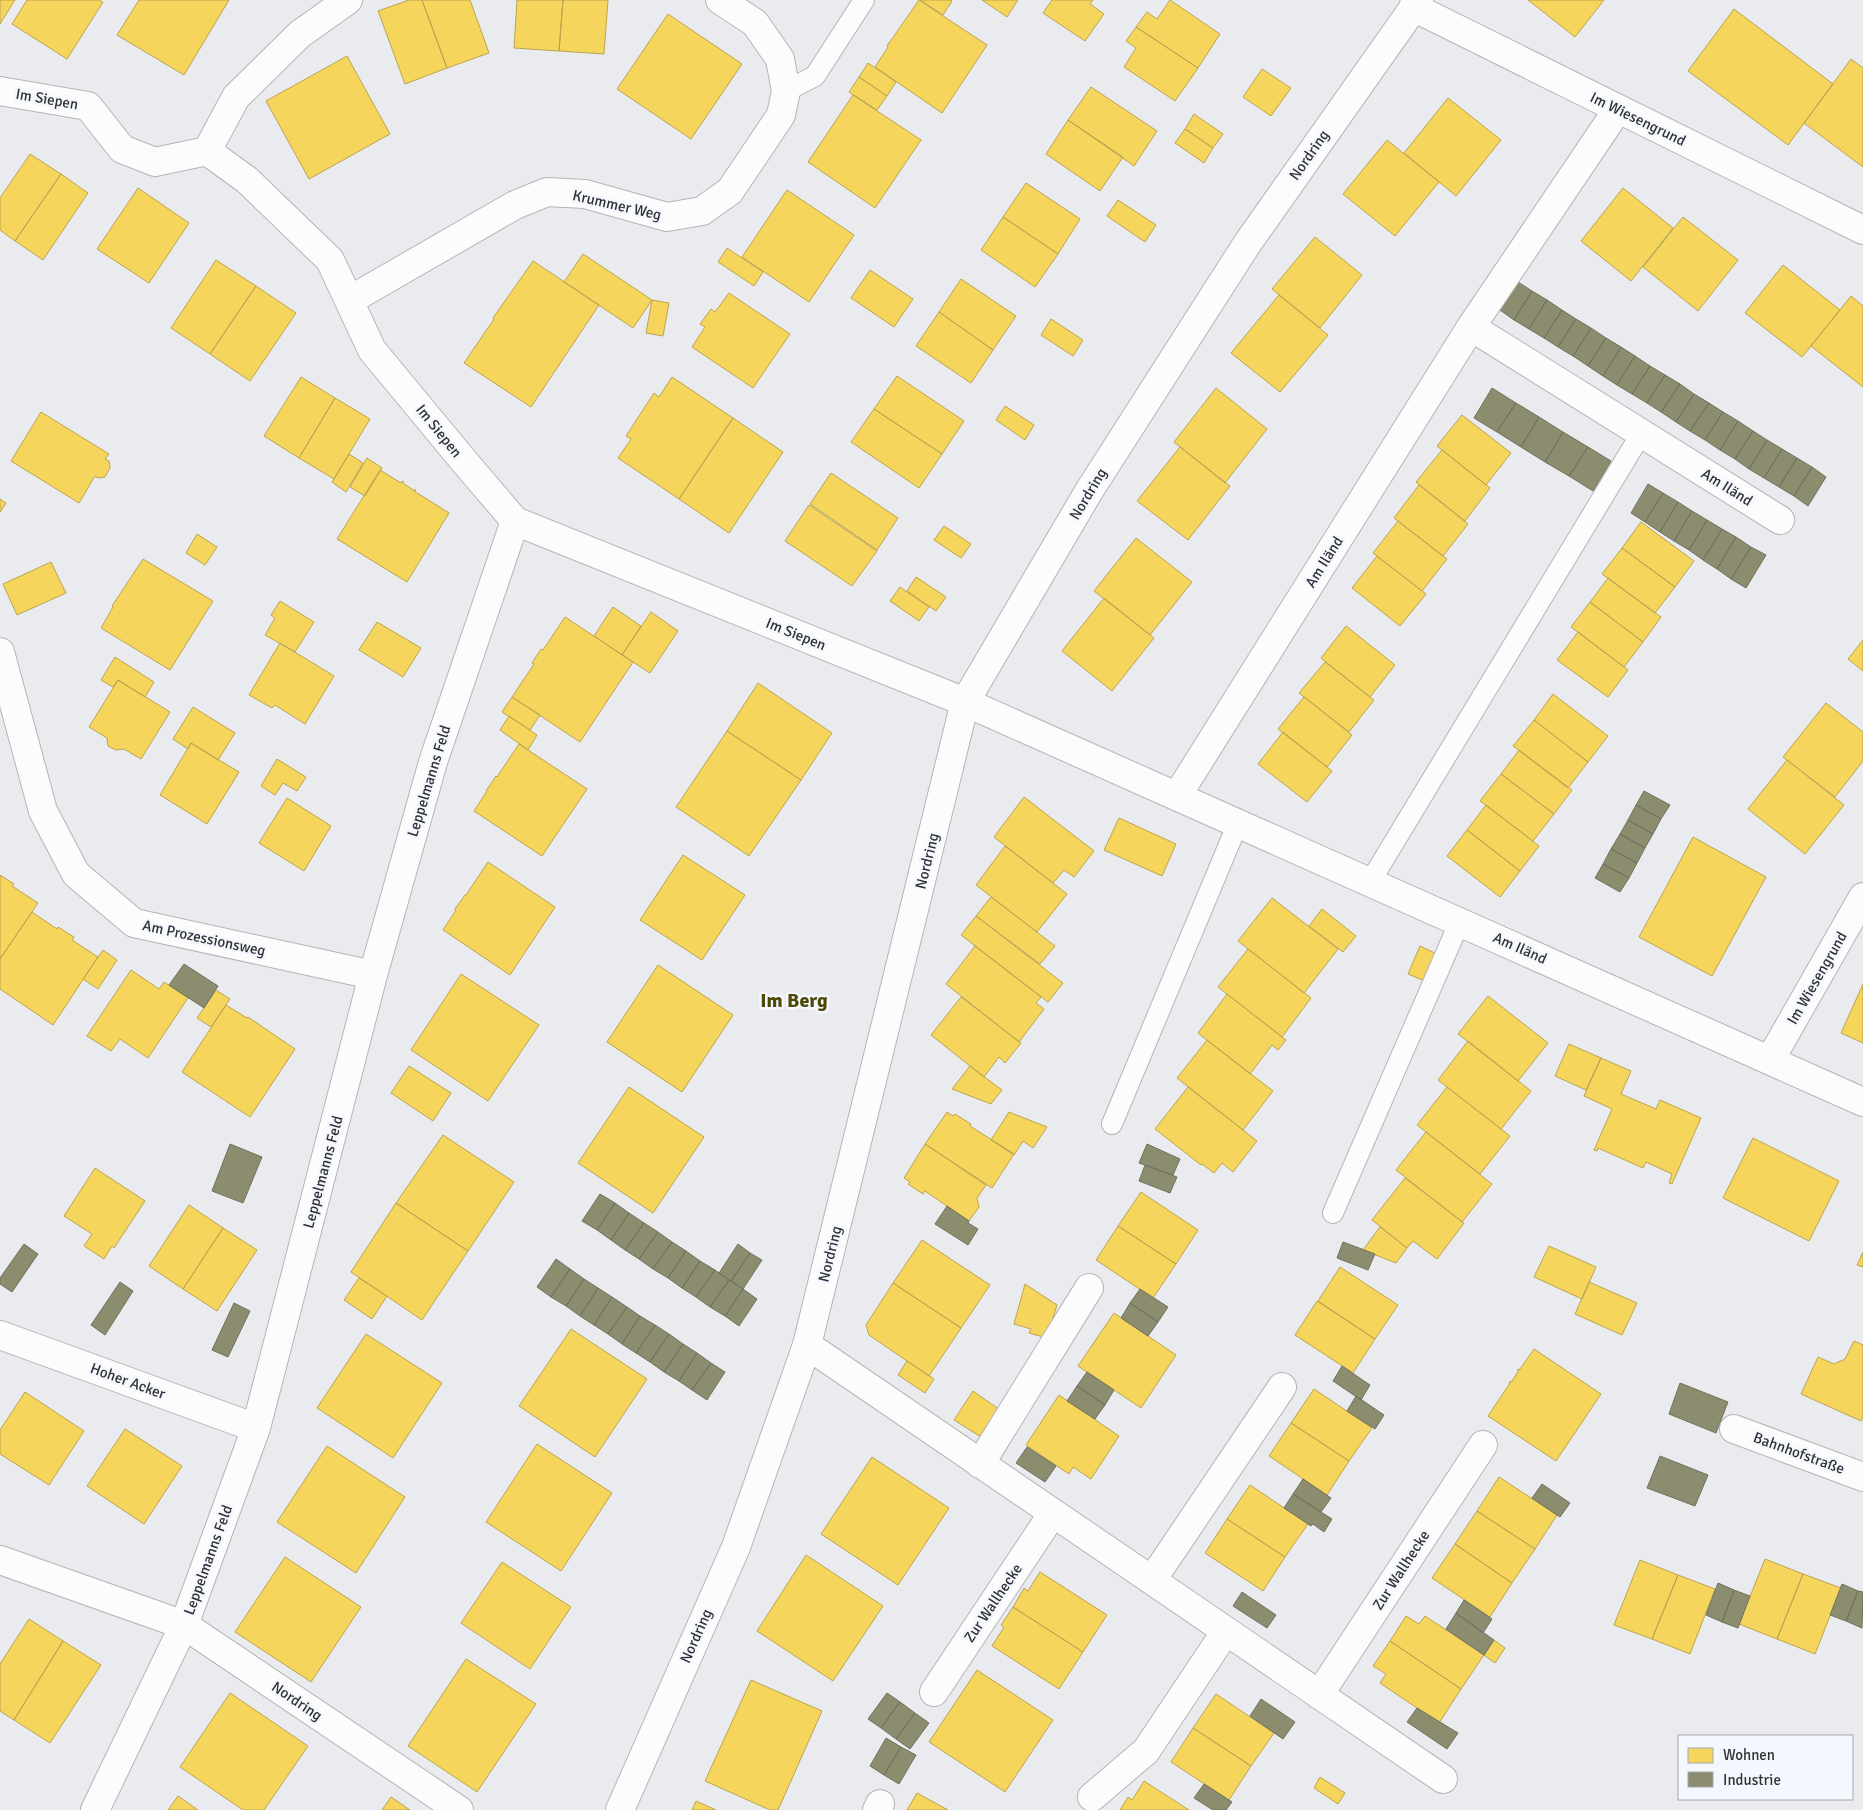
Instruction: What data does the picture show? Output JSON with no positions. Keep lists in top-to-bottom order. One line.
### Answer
{"streets":{"street":["Im Siepen","Im Wiesengrund","Nordring","Krummer Weg","Am Iländ","Leppelmanns Feld","Am Prozessionsweg","Hoher Acker","Bahnhofstraße","Zur Wallhecke"]},"crossings":[["Im Siepen","Nordring"],["Im Siepen","Krummer Weg"],["Im Siepen","Am Iländ"],["Im Siepen","Leppelmanns Feld"],["Im Wiesengrund","Nordring"],["Im Wiesengrund","Am Iländ"],["Nordring","Am Iländ"],["Nordring","Leppelmanns Feld"],["Leppelmanns Feld","Am Prozessionsweg"],["Leppelmanns Feld","Hoher Acker"]],"districts":["Im Berg"],"legend":["Wohnen","Industrie"]}
